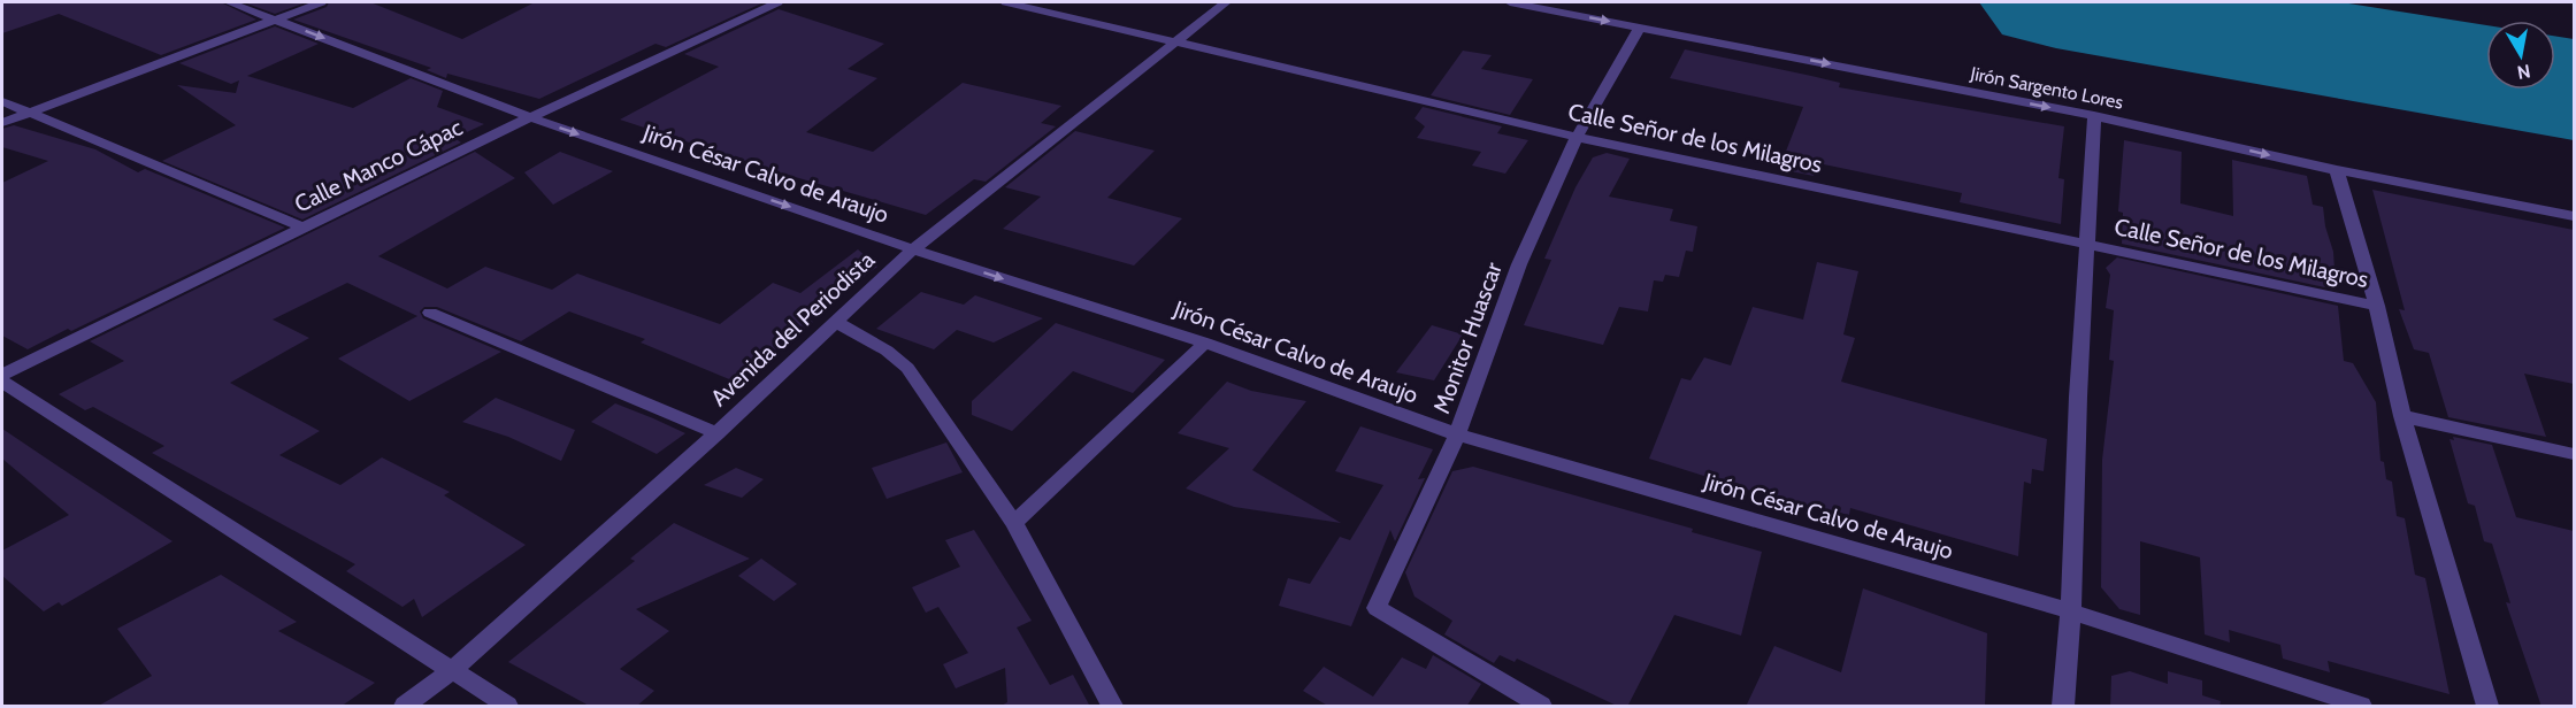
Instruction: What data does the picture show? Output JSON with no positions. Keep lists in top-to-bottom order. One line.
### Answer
{"streets":{"street":["Jirón Sargento Lores","Calle Señor de los Milagros","Calle Manco Cápac","Jirón César Calvo de Araujo","Avenida del Periodista","Monitor Huascar"]},"crossings":[["Jirón Sargento Lores","Monitor Huascar"],["Calle Señor de los Milagros","Avenida del Periodista"],["Calle Señor de los Milagros","Monitor Huascar"],["Calle Manco Cápac","Jirón César Calvo de Araujo"],["Jirón César Calvo de Araujo","Avenida del Periodista"],["Jirón César Calvo de Araujo","Monitor Huascar"]],"one_way":["Jirón Sargento Lores","Jirón César Calvo de Araujo"],"north":"bottom"}
